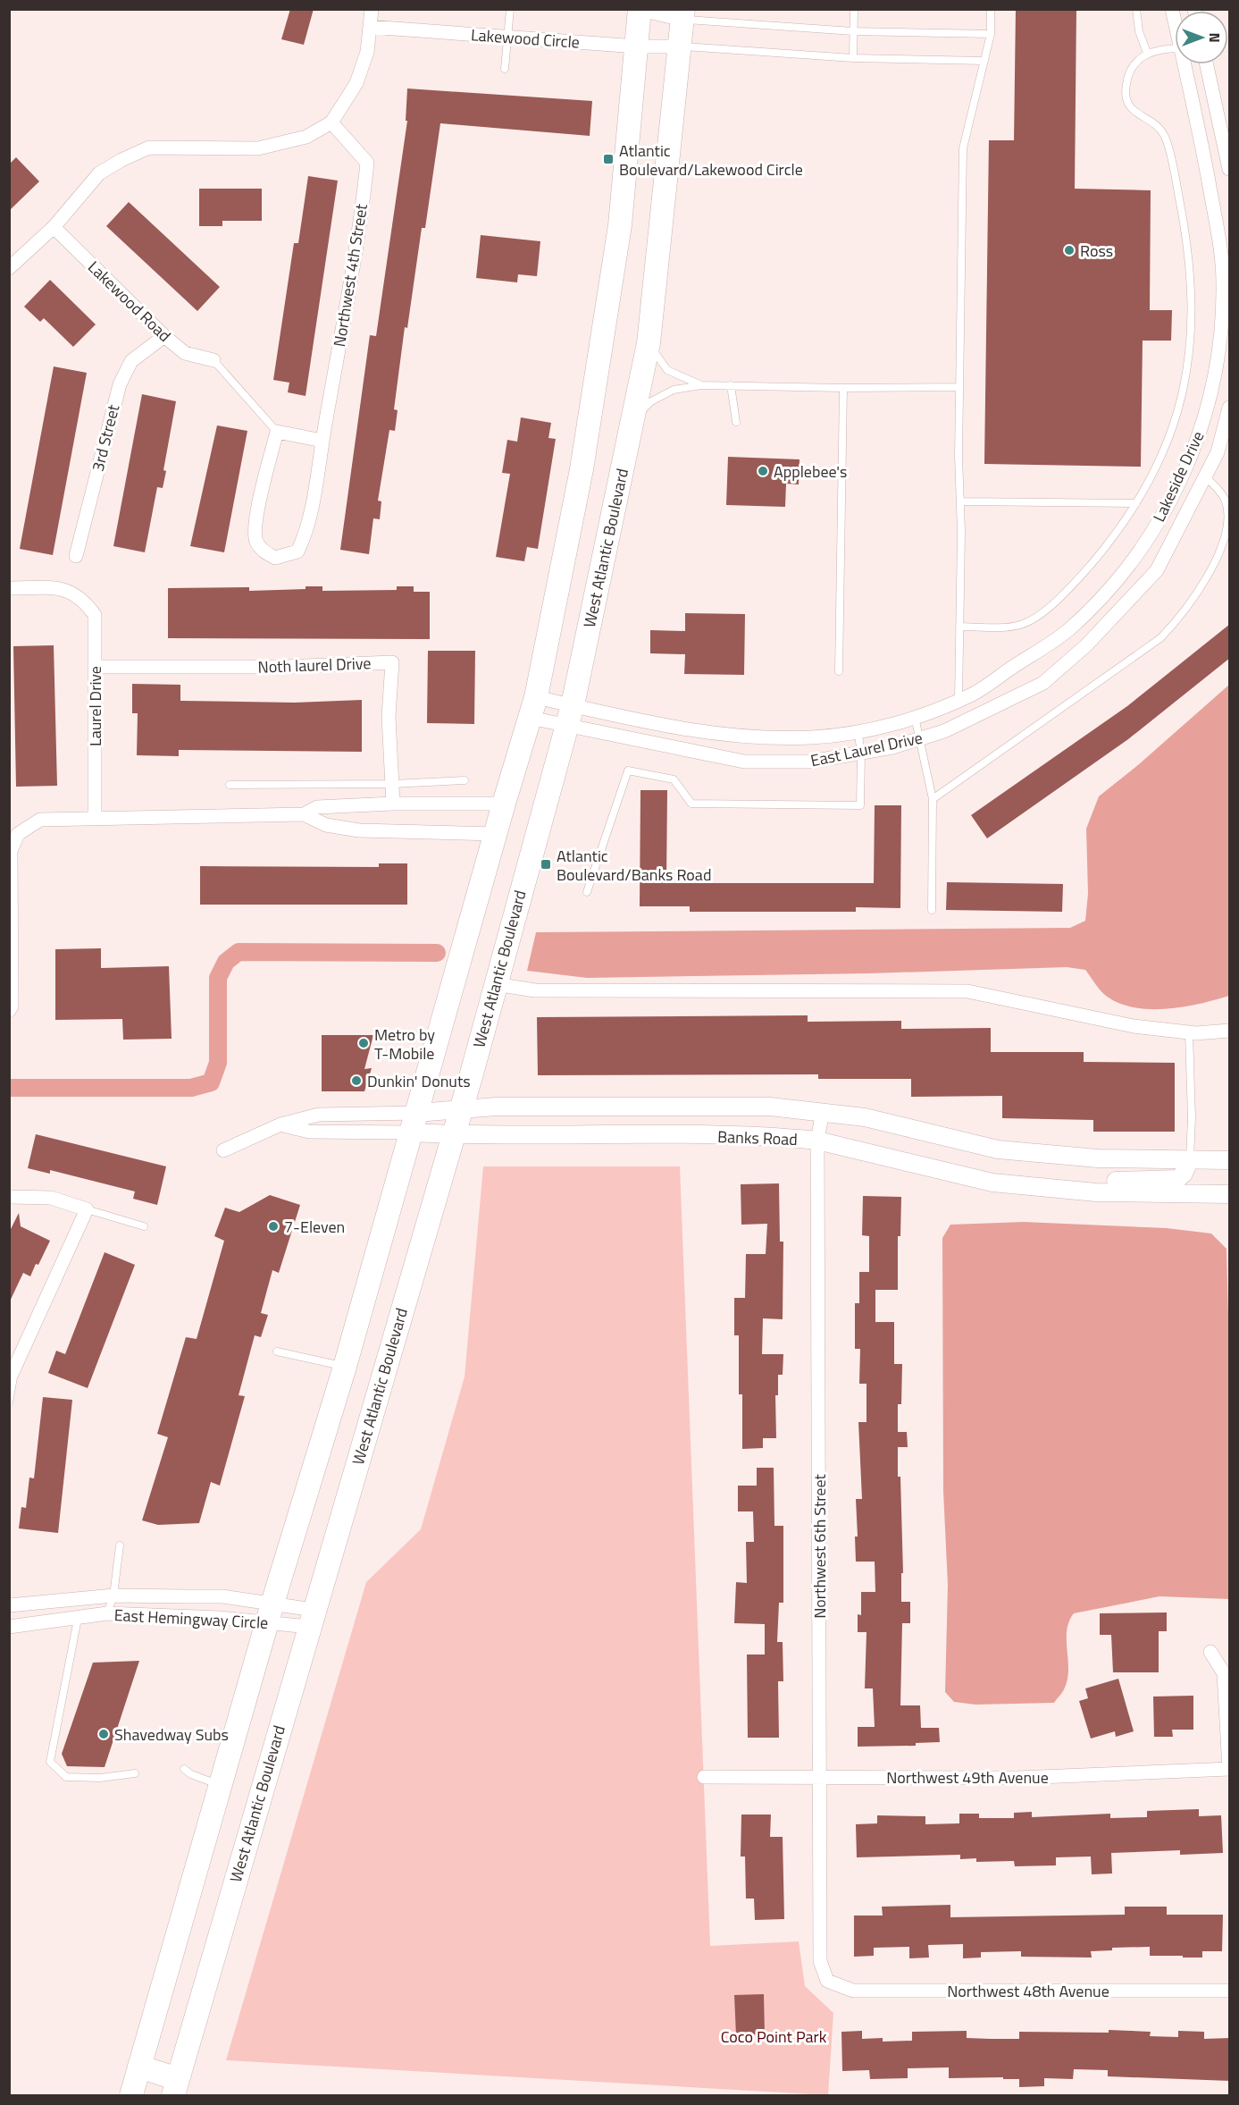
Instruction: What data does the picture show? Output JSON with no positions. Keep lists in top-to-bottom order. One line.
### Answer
{"streets":{"main road":["West Atlantic Boulevard"],"street":["Lakewood Circle","Northwest 4th Street","Lakewood Road","3rd Street","Lakeside Drive","Noth laurel Drive","Laurel Drive","East Laurel Drive","Banks Road","Northwest 6th Street","East Hemingway Circle","Northwest 49th Avenue","Northwest 48th Avenue"]},"crossings":[["Lakewood Circle","West Atlantic Boulevard"],["Lakewood Road","3rd Street"],["Lakeside Drive","East Laurel Drive"],["West Atlantic Boulevard","East Laurel Drive"],["West Atlantic Boulevard","Banks Road"],["West Atlantic Boulevard","East Hemingway Circle"],["Noth laurel Drive","Laurel Drive"],["Banks Road","Northwest 6th Street"],["Northwest 6th Street","Northwest 49th Avenue"],["Northwest 6th Street","Northwest 48th Avenue"]],"parks":["Coco Point Park"],"places":{"transit":["Atlantic Boulevard/Lakewood Circle","Atlantic Boulevard/Banks Road"],"other":["Ross","Applebee's","Metro by T-Mobile","Dunkin' Donuts","7-Eleven","Shavedway Subs"]},"north":"right"}
